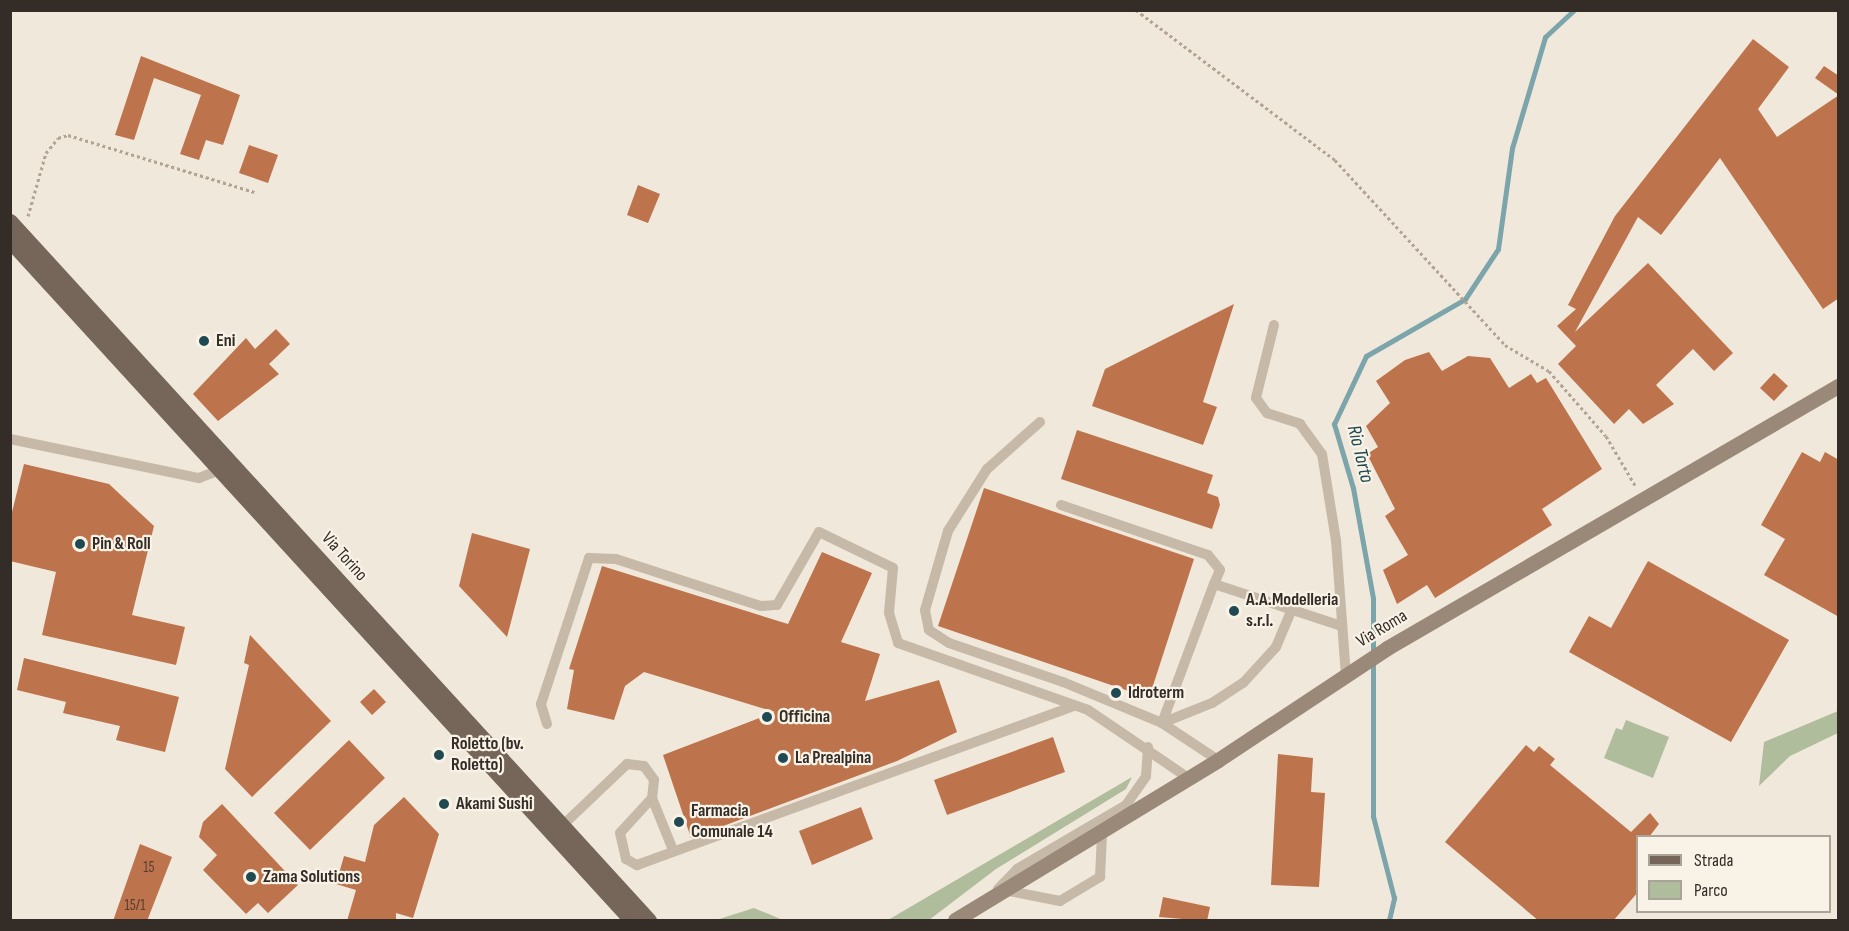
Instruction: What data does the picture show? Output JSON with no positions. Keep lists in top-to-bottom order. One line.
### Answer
{"streets":{"main road":["Via Torino"],"street":["Via Roma"]},"water":["Rio Torto"],"places":["Eni","Pin & Roll","A.A.Modelleria s.r.l.","Idroterm","Officina","Roletto (bv. Roletto)","La Prealpina","Akami Sushi","Farmacia Comunale 14","Zama Solutions"],"house_numbers":["15","15/1"],"legend":["Strada","Parco"]}
